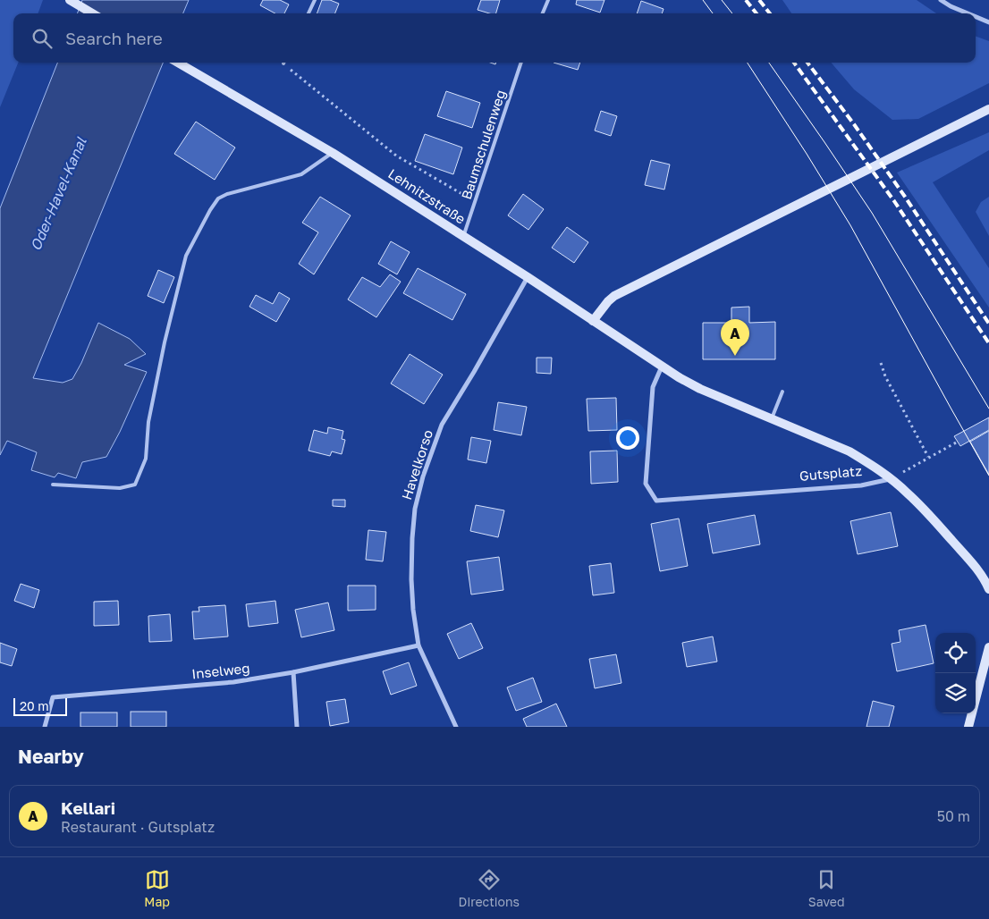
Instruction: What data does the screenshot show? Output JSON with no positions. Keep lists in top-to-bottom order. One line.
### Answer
{"streets":{"main road":["Lehnitzstraße","Gutsplatz"],"street":["Havelkorso","Inselweg"],"lane":["Baumschulenweg"]},"crossings":[["Baumschulenweg","Lehnitzstraße"],["Lehnitzstraße","Havelkorso"],["Lehnitzstraße","Gutsplatz"],["Havelkorso","Inselweg"]],"water":["Oder-Havel-Kanal"],"scale_bar":"20 m","page":{"search":"Search here","pins":"A","scale":"20 m","heading":"Nearby","list":[{"mark":"A","name":"Kellari","note":"Restaurant · Gutsplatz","value":"50 m"}],"nav":["Map","Directions","Saved"]}}
